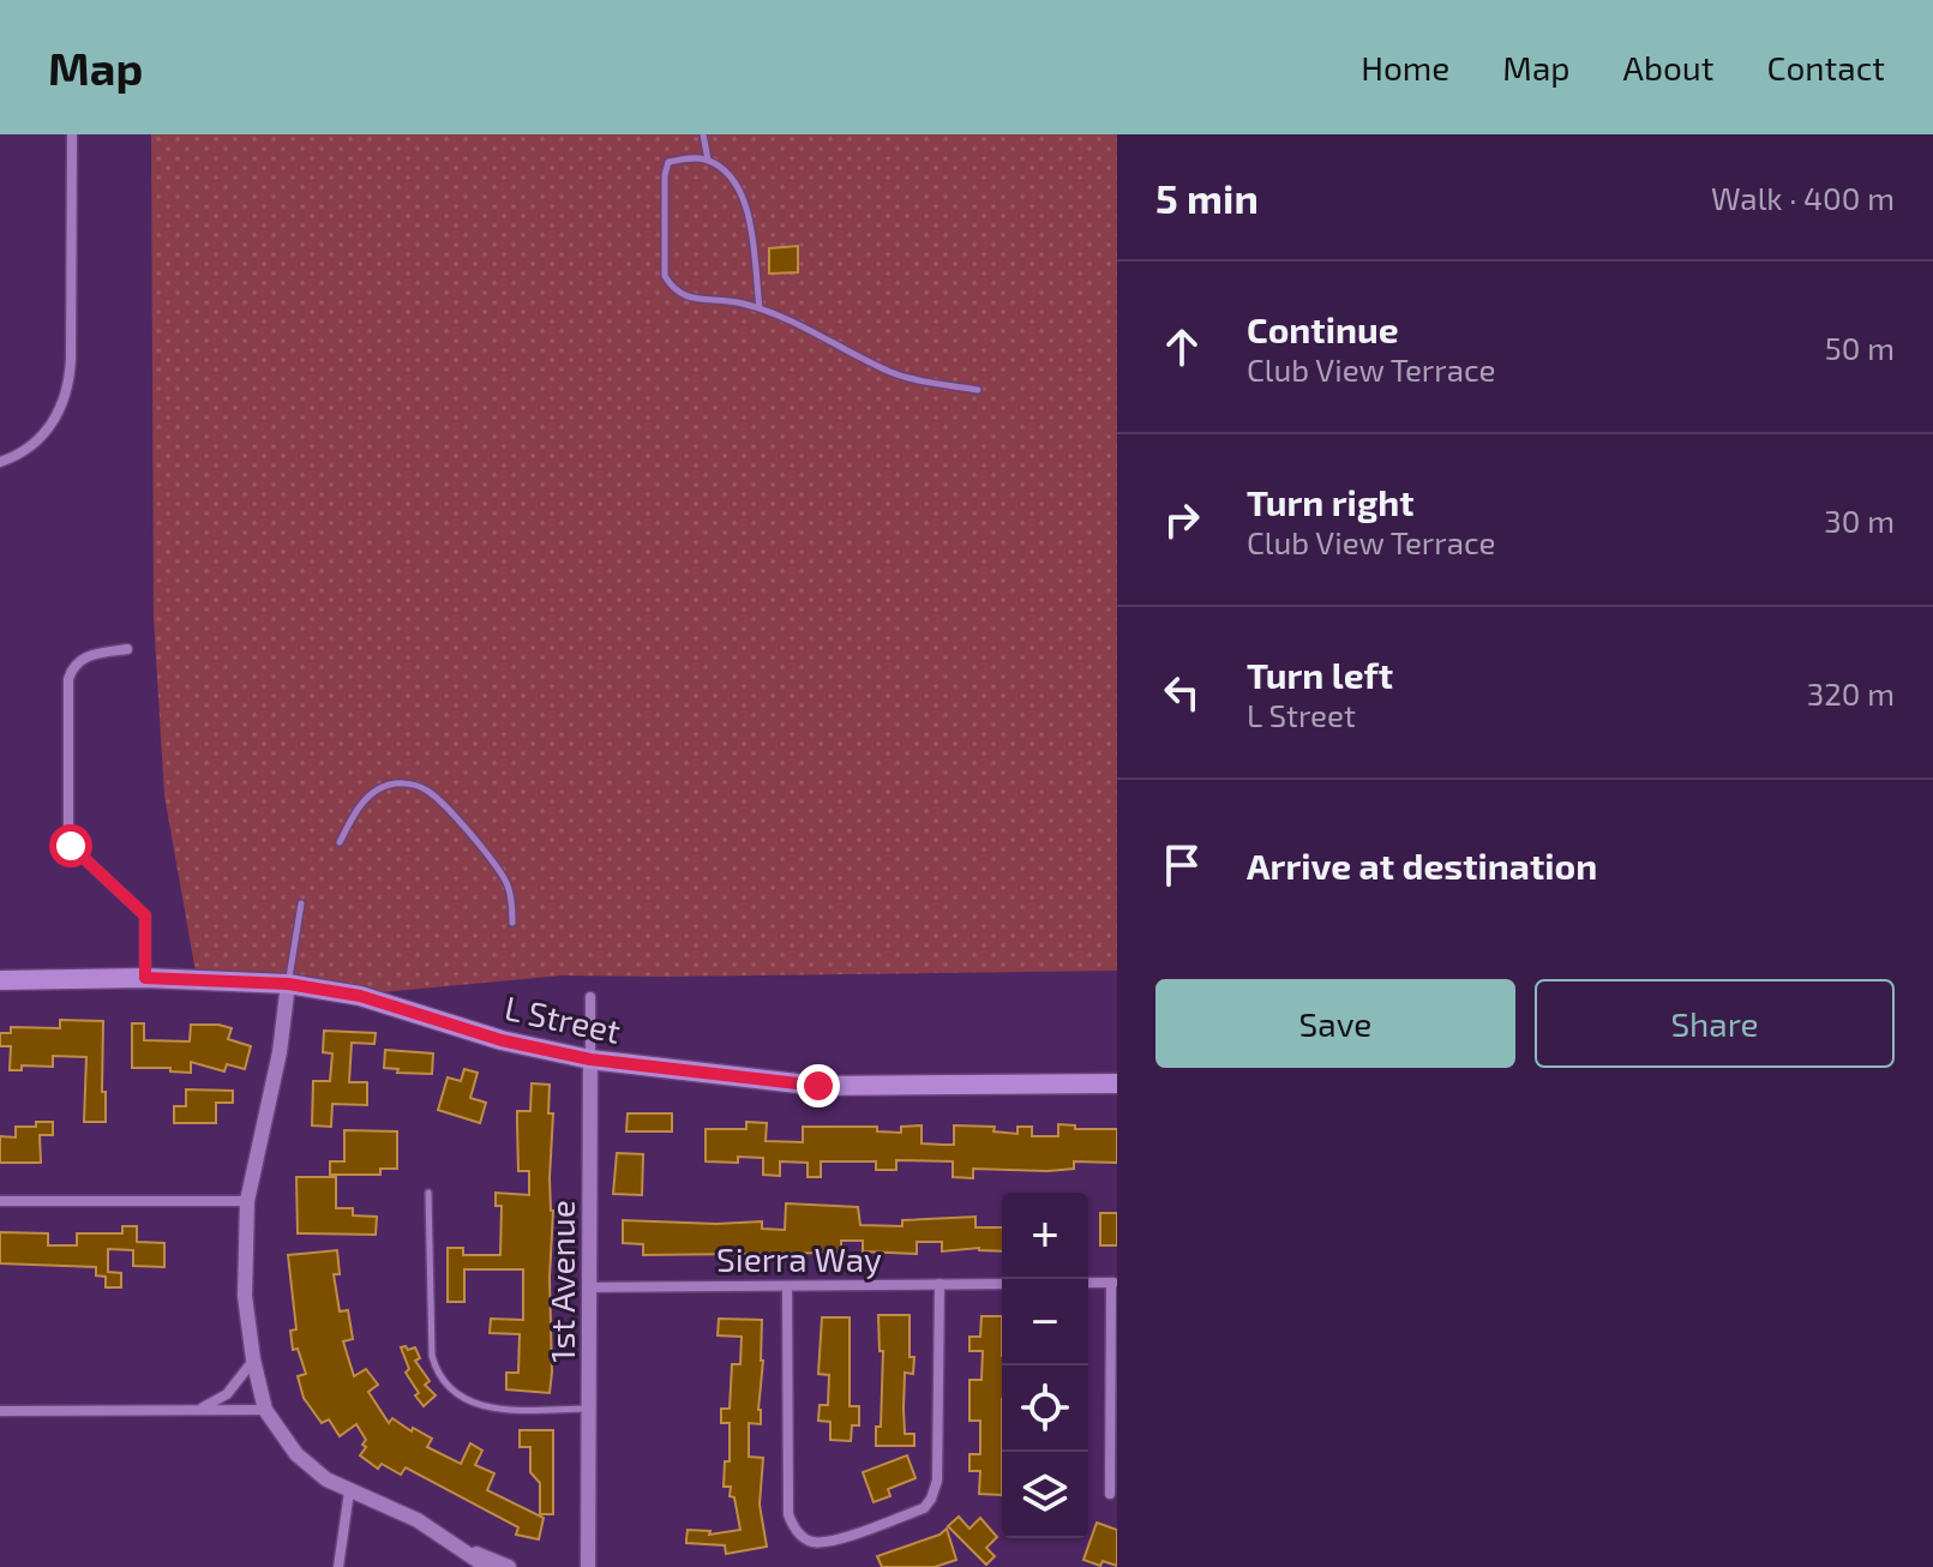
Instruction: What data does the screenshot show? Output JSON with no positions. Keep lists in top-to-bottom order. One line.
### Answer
{"streets":{"main road":["L Street"],"street":["Sierra Way","1st Avenue"]},"crossings":[["L Street","1st Avenue"],["Sierra Way","1st Avenue"]],"page":{"header":"Map","nav":["Home","Map","About","Contact"],"heading":["5 min","Walk · 400 m"],"list":[["Continue","Club View Terrace","50 m"],["Turn right","Club View Terrace","30 m"],["Turn left","L Street","320 m"],"Arrive at destination"],"buttons":["Save","Share"],"map_buttons":["+","−"]}}
